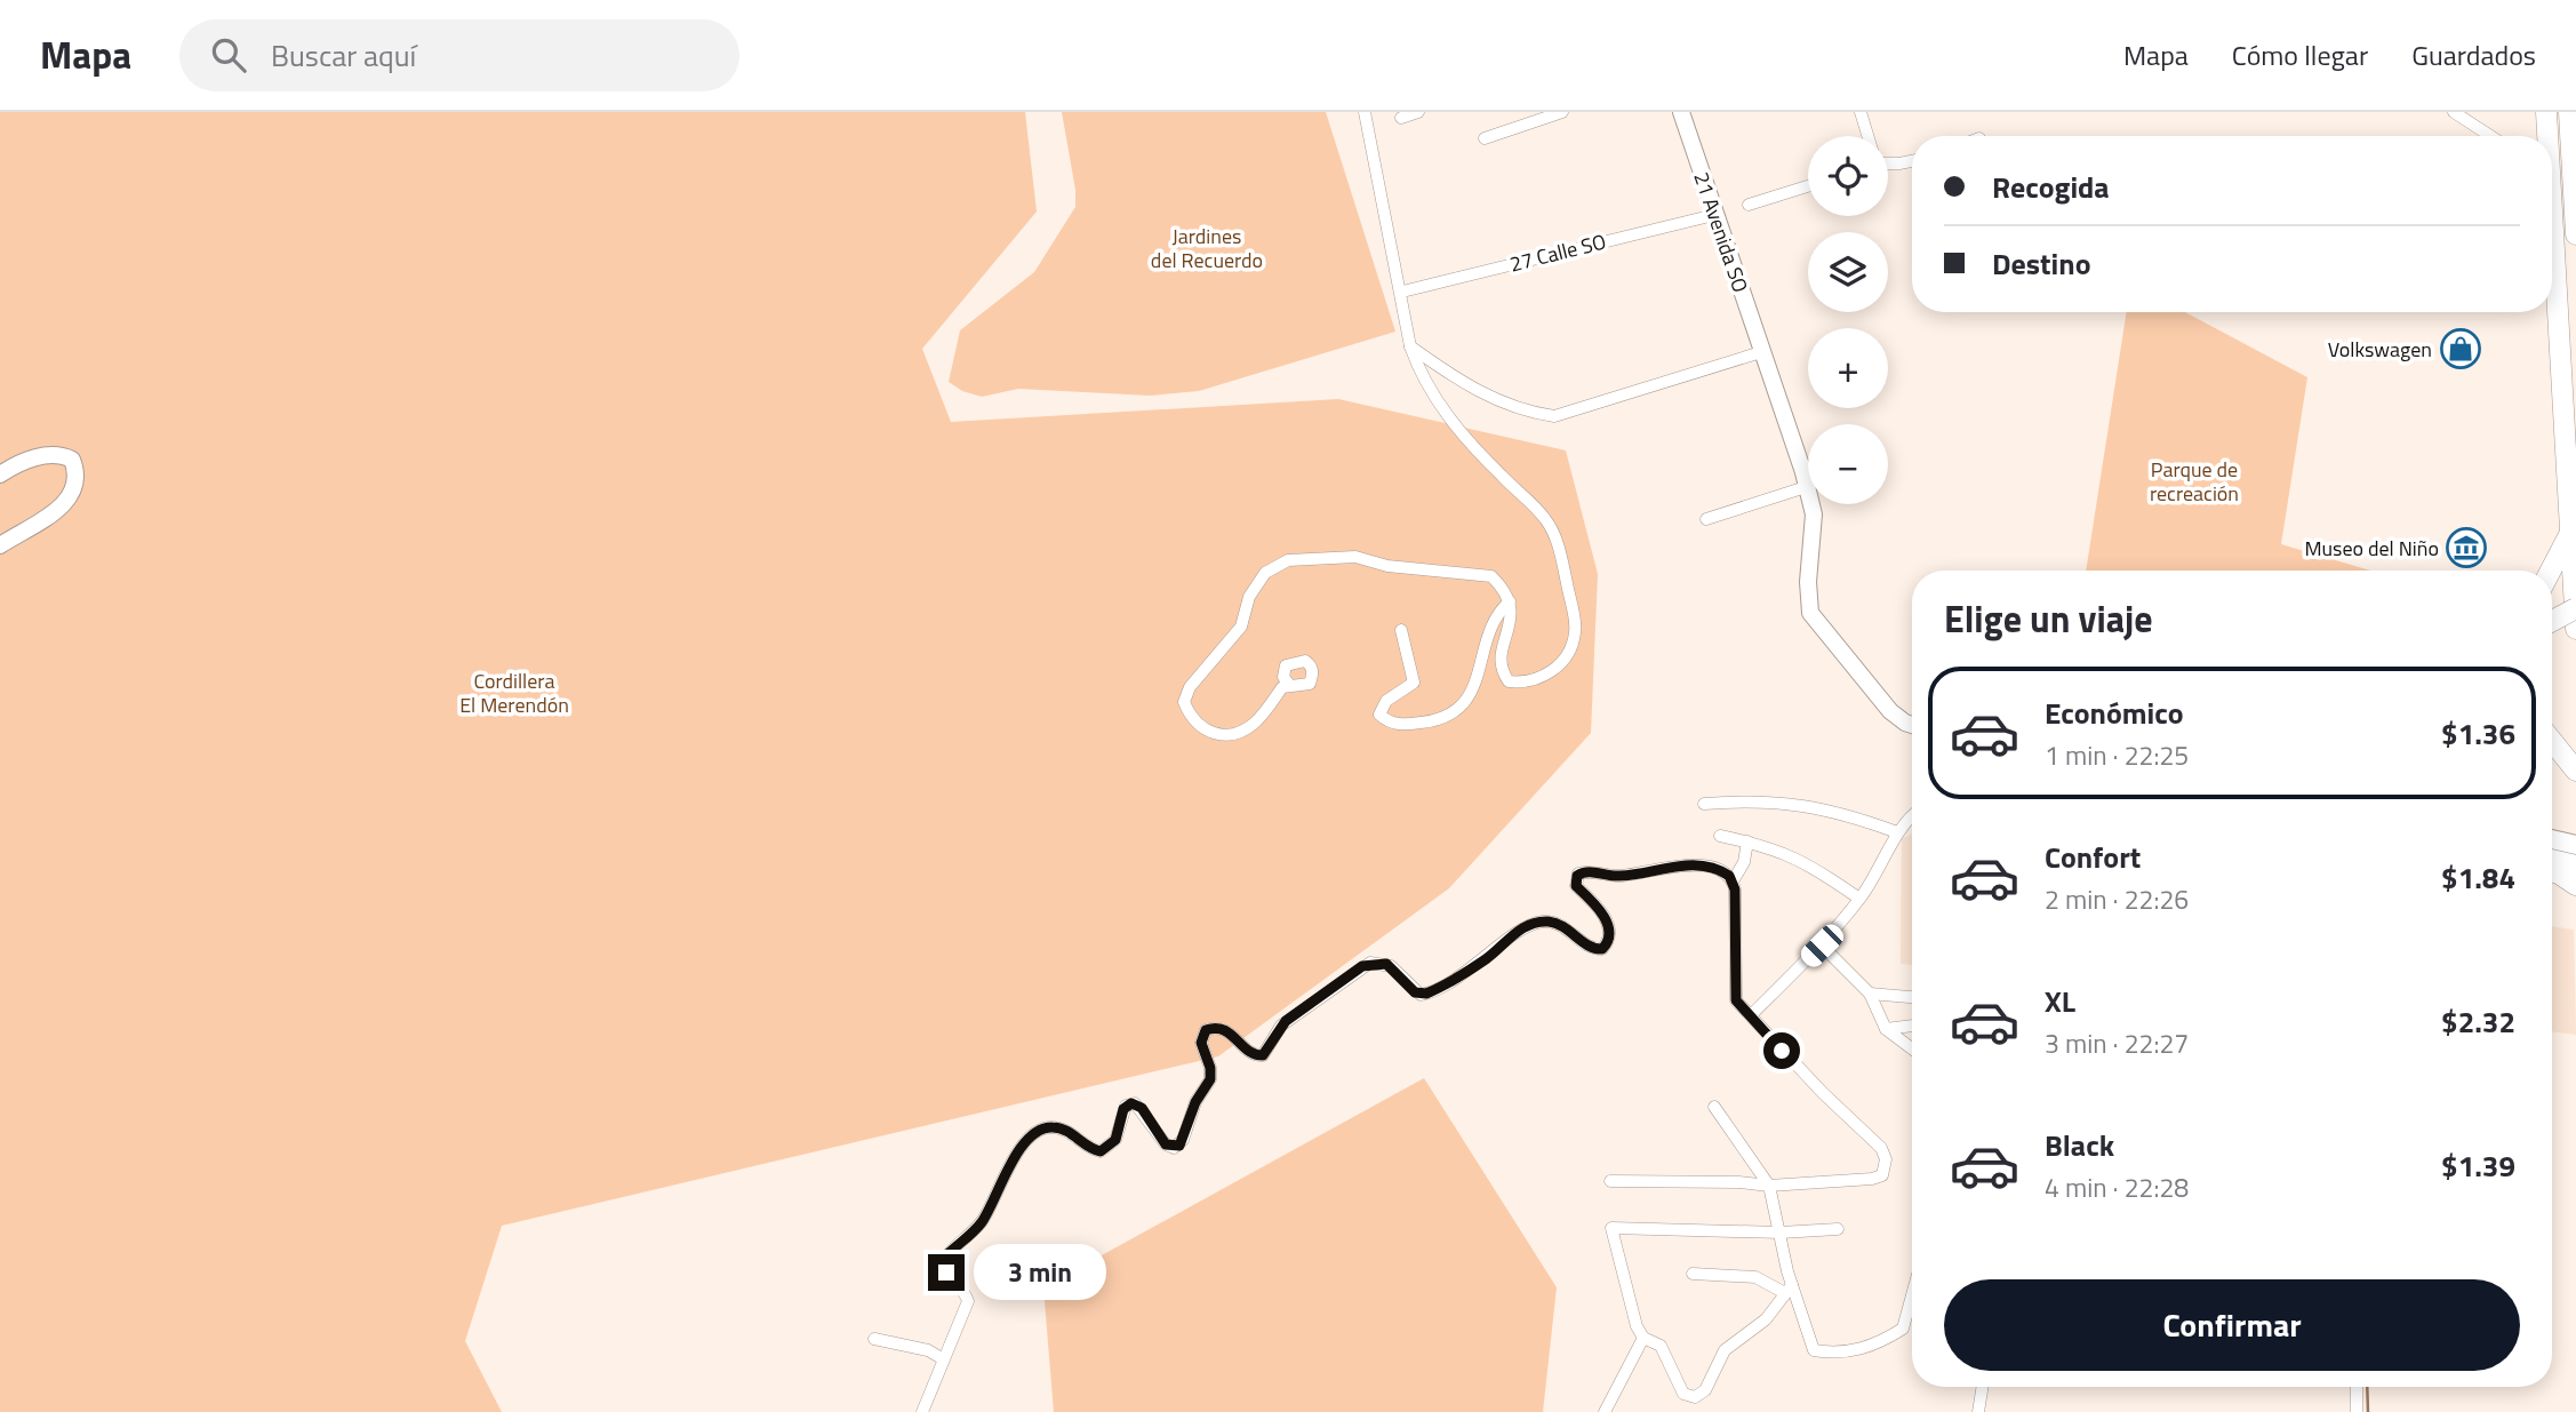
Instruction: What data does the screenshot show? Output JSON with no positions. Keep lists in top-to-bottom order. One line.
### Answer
{"streets":{"street":["21 Avenida SO","27 Calle SO"]},"crossings":[["21 Avenida SO","27 Calle SO"]],"parks":["Jardines del Recuerdo","Parque de recreación","Cordillera El Merendón"],"places":{"shop":["Volkswagen"],"museum":["Museo del Niño"]},"page":{"header":"Mapa","search":"Buscar aquí","nav":["Mapa","Cómo llegar","Guardados"],"map_buttons":["+","−"],"banner":["Recogida","Destino"],"heading":"Elige un viaje","list":[{"name":"Económico","note":"1 min · 22:25","value":"$1.36"},{"name":"Confort","note":"2 min · 22:26","value":"$1.84"},{"name":"XL","note":"3 min · 22:27","value":"$2.32"},{"name":"Black","note":"4 min · 22:28","value":"$1.39"}],"bubble":"3 min","buttons":"Confirmar"}}
